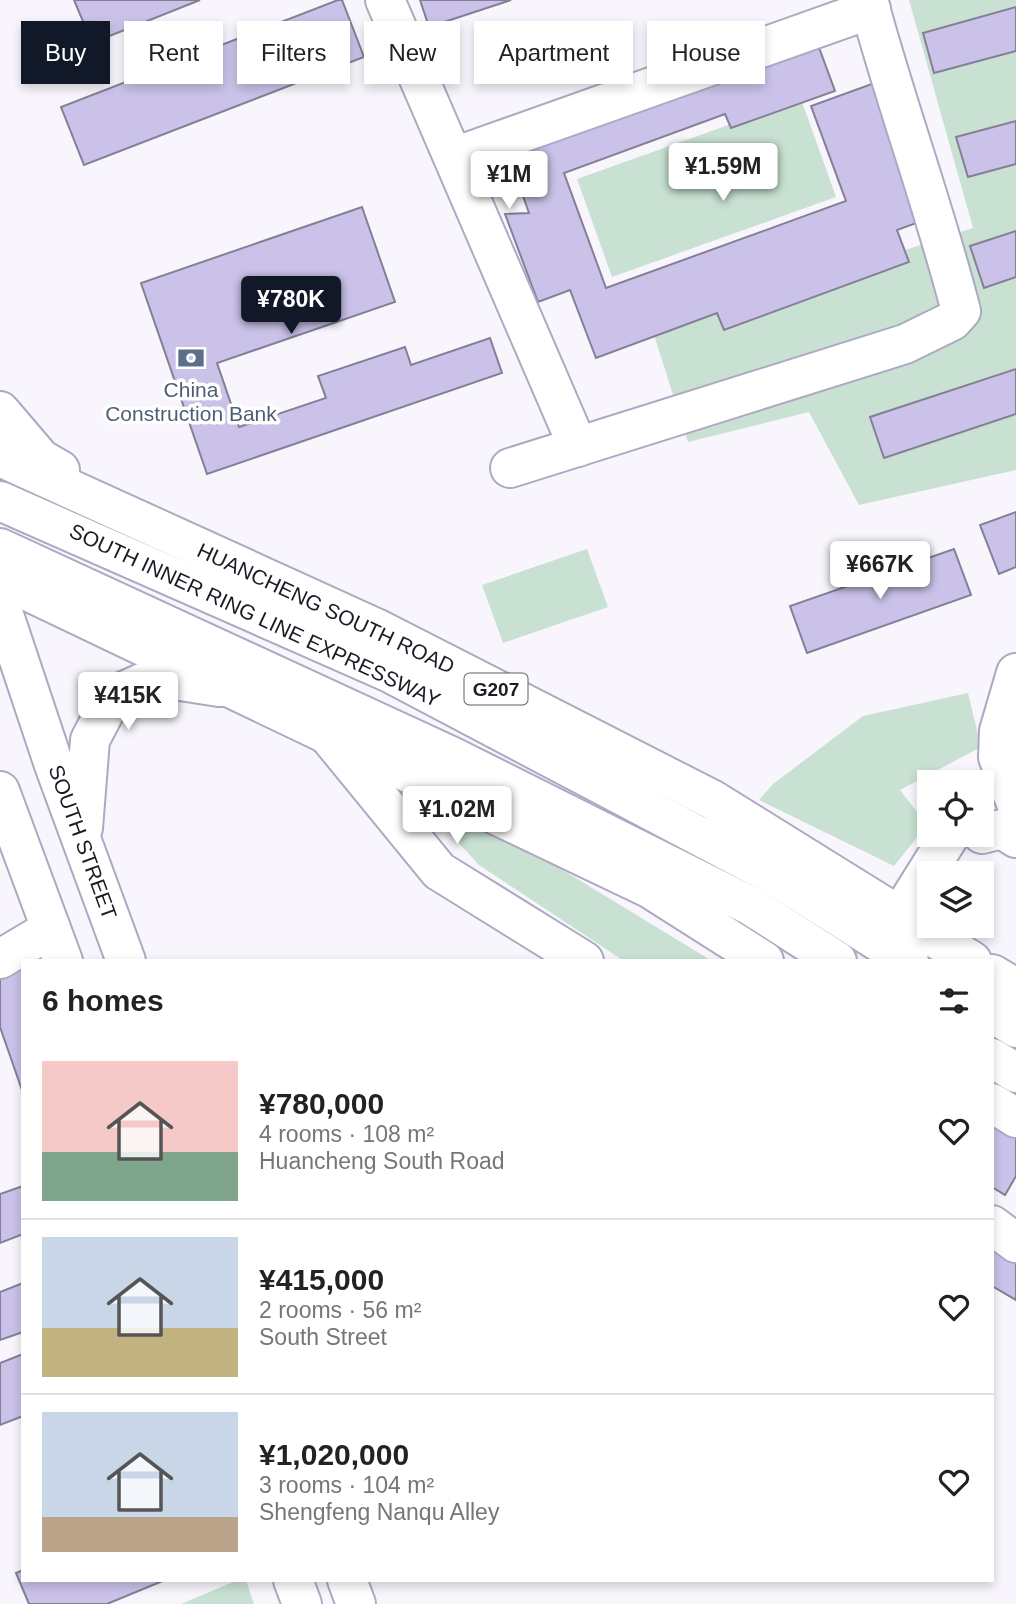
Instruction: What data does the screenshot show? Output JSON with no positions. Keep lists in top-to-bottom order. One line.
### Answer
{"streets":{"main road":["HUANCHENG SOUTH ROAD","SOUTH INNER RING LINE EXPRESSWAY","G207","SOUTH STREET"]},"places":{"bank":["China Construction Bank"]},"page":{"chip":["Buy","Rent","Filters","New","Apartment","House"],"price":["¥1.59M","¥1M","¥780K","¥667K","¥415K","¥1.02M"],"heading":"6 homes","list":[{"name":"¥780,000","note":"4 rooms · 108 m² · Huancheng South Road"},{"name":"¥415,000","note":"2 rooms · 56 m² · South Street"},{"name":"¥1,020,000","note":"3 rooms · 104 m² · Shengfeng Nanqu Alley"}]}}
